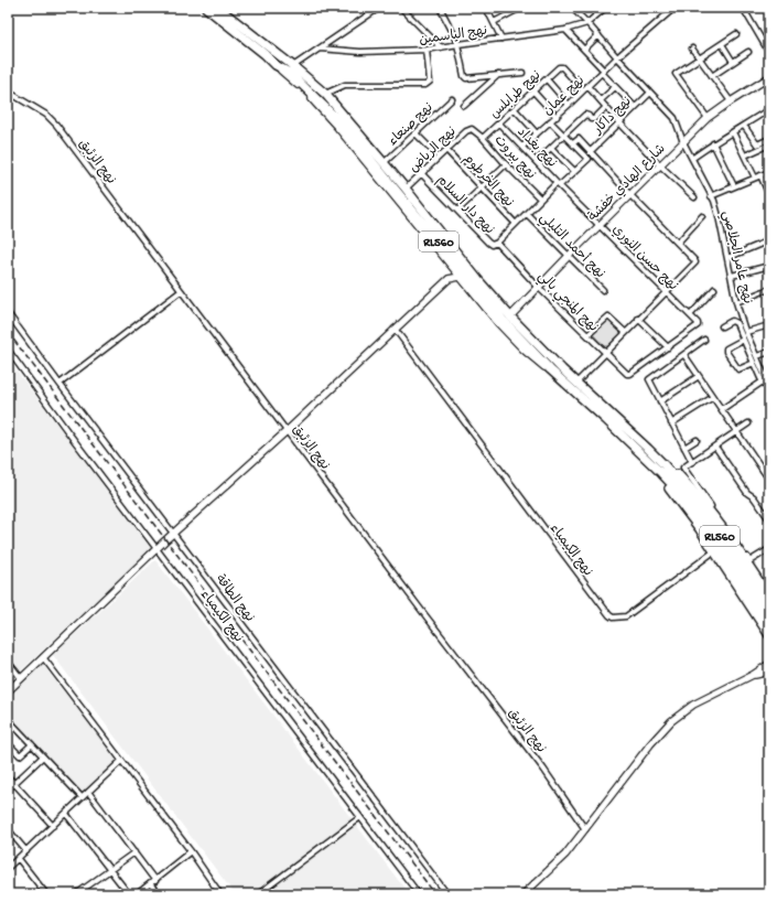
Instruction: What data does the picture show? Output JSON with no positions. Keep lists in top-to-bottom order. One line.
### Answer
{"streets":{"highway":["RL560"],"street":["نهج الياسمين","نهج طرابلس","نهج عمان","نهج داكار","نهج صنعاء","نهج بغداد","نهج الرياض","نهج بيروت","نهج الزئبق","نهج الخرطوم","شارع الهادي خفشة","نهج دار السلام","نهج أحمد التليلي","نهج حسن النوري","نهج عامر الجلاصي","نهج المنجي بالي","نهج الكيمياء","نهج الطاقة"]},"crossings":[["نهج الياسمين","نهج عامر الجلاصي"],["نهج طرابلس","نهج عمان"],["نهج طرابلس","نهج بغداد"],["نهج طرابلس","نهج بيروت"],["نهج عمان","نهج بغداد"],["نهج عمان","نهج عامر الجلاصي"],["نهج داكار","نهج بغداد"],["نهج داكار","نهج بيروت"],["نهج داكار","نهج الخرطوم"],["نهج داكار","نهج دار السلام"],["نهج داكار","نهج أحمد التليلي"],["نهج داكار","نهج حسن النوري"],["نهج داكار","نهج عامر الجلاصي"],["نهج داكار","نهج المنجي بالي"],["نهج صنعاء","RL560"],["نهج بغداد","نهج حسن النوري"],["نهج الرياض","نهج بيروت"],["نهج الرياض","نهج الخرطوم"],["نهج الرياض","نهج دار السلام"],["نهج الرياض","RL560"],["شارع الهادي خفشة","RL560"],["شارع الهادي خفشة","نهج أحمد التليلي"],["شارع الهادي خفشة","نهج حسن النوري"],["شارع الهادي خفشة","نهج عامر الجلاصي"],["شارع الهادي خفشة","نهج المنجي بالي"],["نهج دار السلام","نهج المنجي بالي"],["نهج حسن النوري","نهج المنجي بالي"]]}
